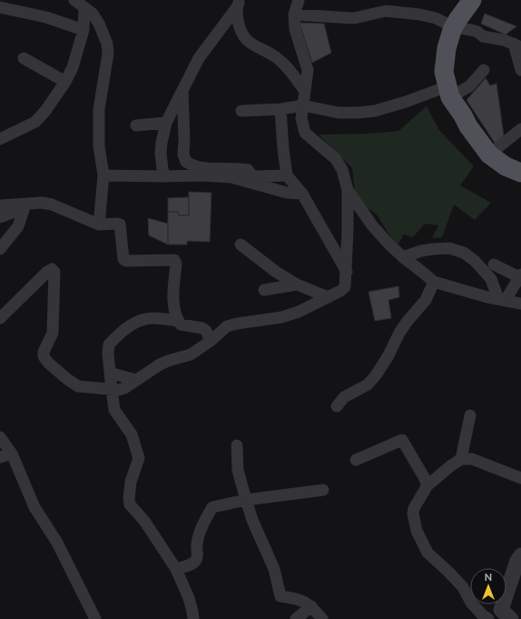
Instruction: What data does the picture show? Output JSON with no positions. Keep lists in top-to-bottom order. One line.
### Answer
{"north":"top"}
